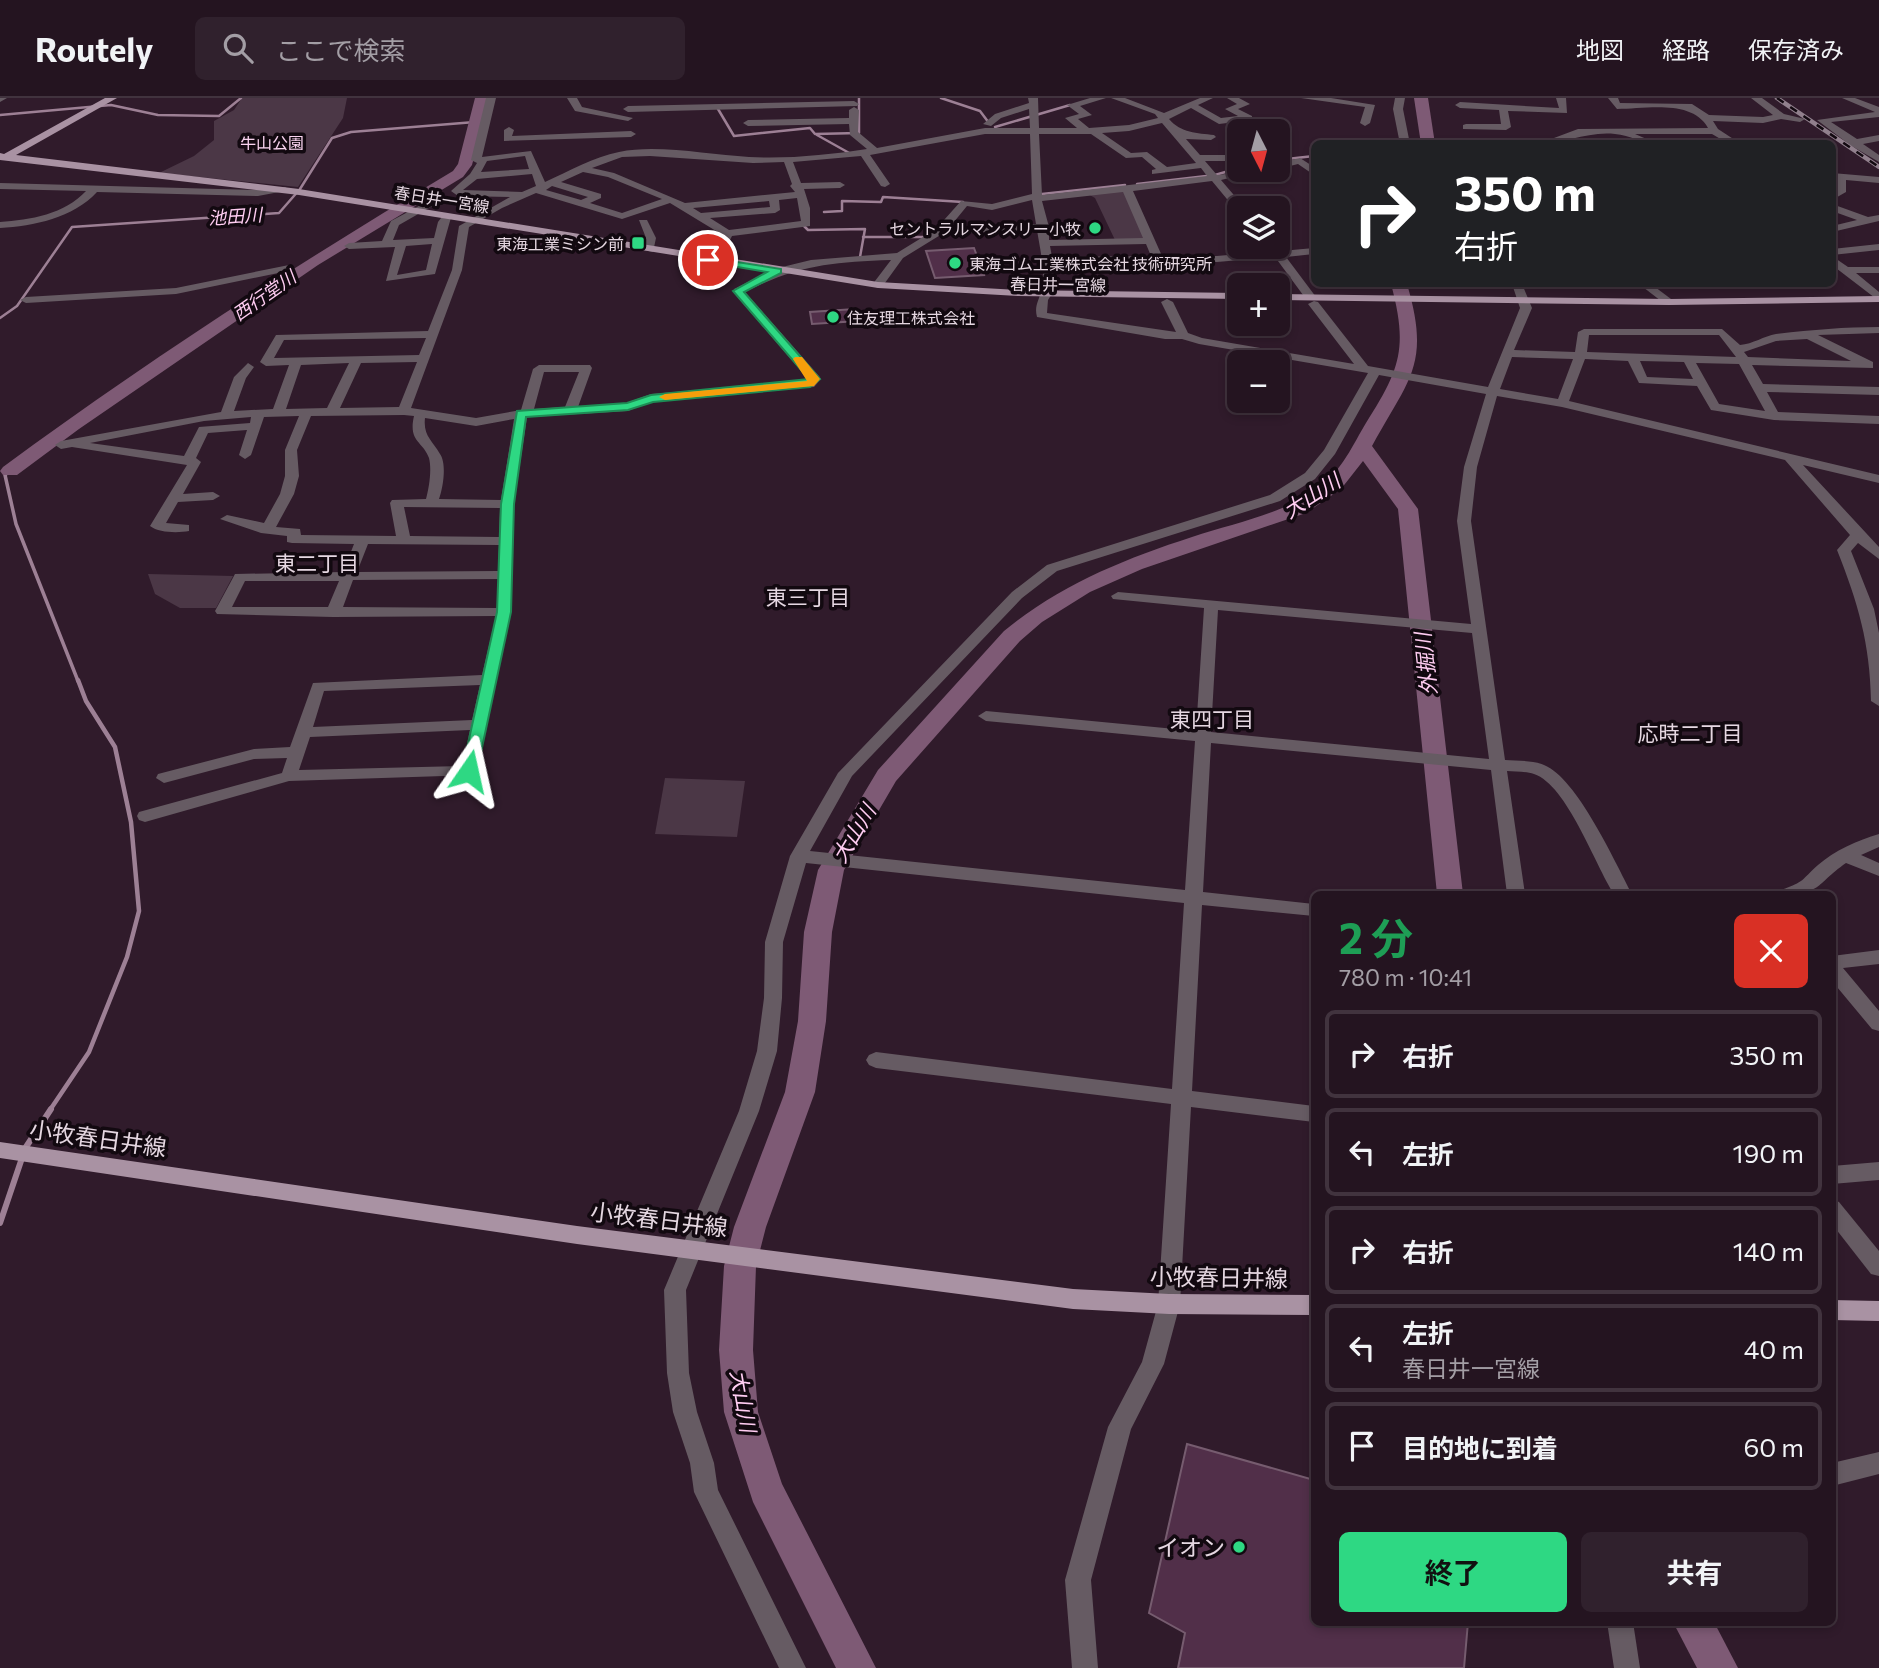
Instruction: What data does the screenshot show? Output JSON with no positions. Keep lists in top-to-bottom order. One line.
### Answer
{"streets":{"main road":["春日井一宮線","小牧春日井線"]},"districts":["東二丁目","東三丁目","東四丁目","応時二丁目"],"water":["池田川","西行堂川","大山川","外掘川"],"parks":["牛山公園"],"places":{"other":["セントラルマンスリー小牧","東海ゴム工業株式会社 技術研究所","住友理工株式会社","イオン"],"transit":["東海工業ミシン前"]},"north":"bottom","page":{"header":"Routely","search":"ここで検索","nav":["地図","経路","保存済み"],"map_buttons":["+","−"],"turn":["350 m","右折"],"heading":["2 分","780 m · 10:41"],"list":[{"name":"右折","value":"350 m"},{"name":"左折","value":"190 m"},{"name":"右折","value":"140 m"},{"name":"左折","note":"春日井一宮線","value":"40 m"},{"name":"目的地に到着","value":"60 m"}],"buttons":["終了","共有"]}}
